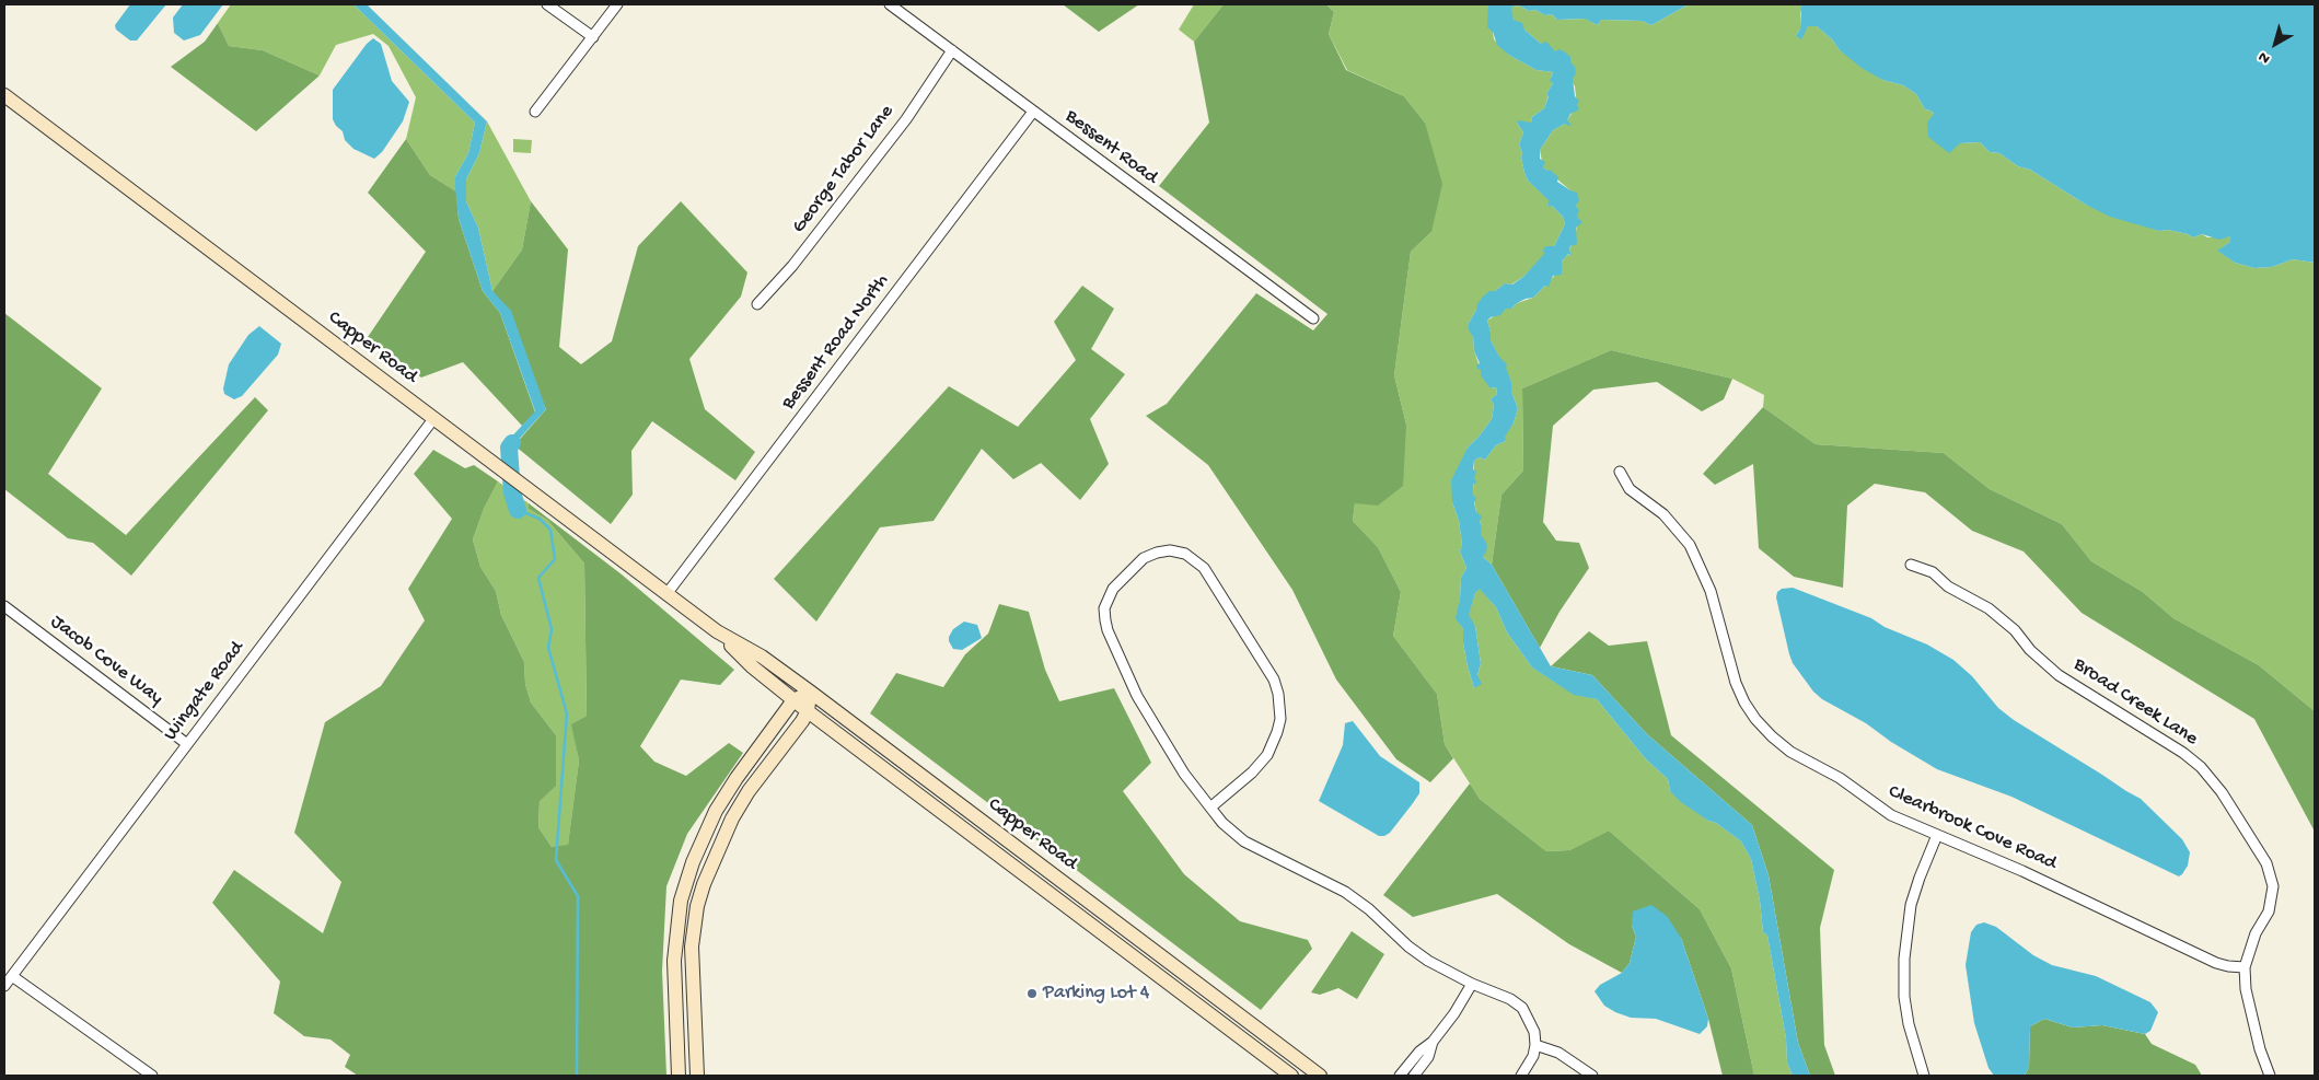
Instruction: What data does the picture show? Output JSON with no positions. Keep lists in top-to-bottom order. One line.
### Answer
{"streets":{"street":["Bessent Road","George Tabor Lane","Bessent Road North","Capper Road","Jacob Cove Way","Wingate Road","Broad Creek Lane","Clearbrook Cove Road"]},"crossings":[["Bessent Road","George Tabor Lane"],["Bessent Road","Bessent Road North"],["Bessent Road North","Capper Road"],["Capper Road","Wingate Road"],["Jacob Cove Way","Wingate Road"],["Broad Creek Lane","Clearbrook Cove Road"]],"places":["Parking Lot 4"],"north":"bottom left"}
